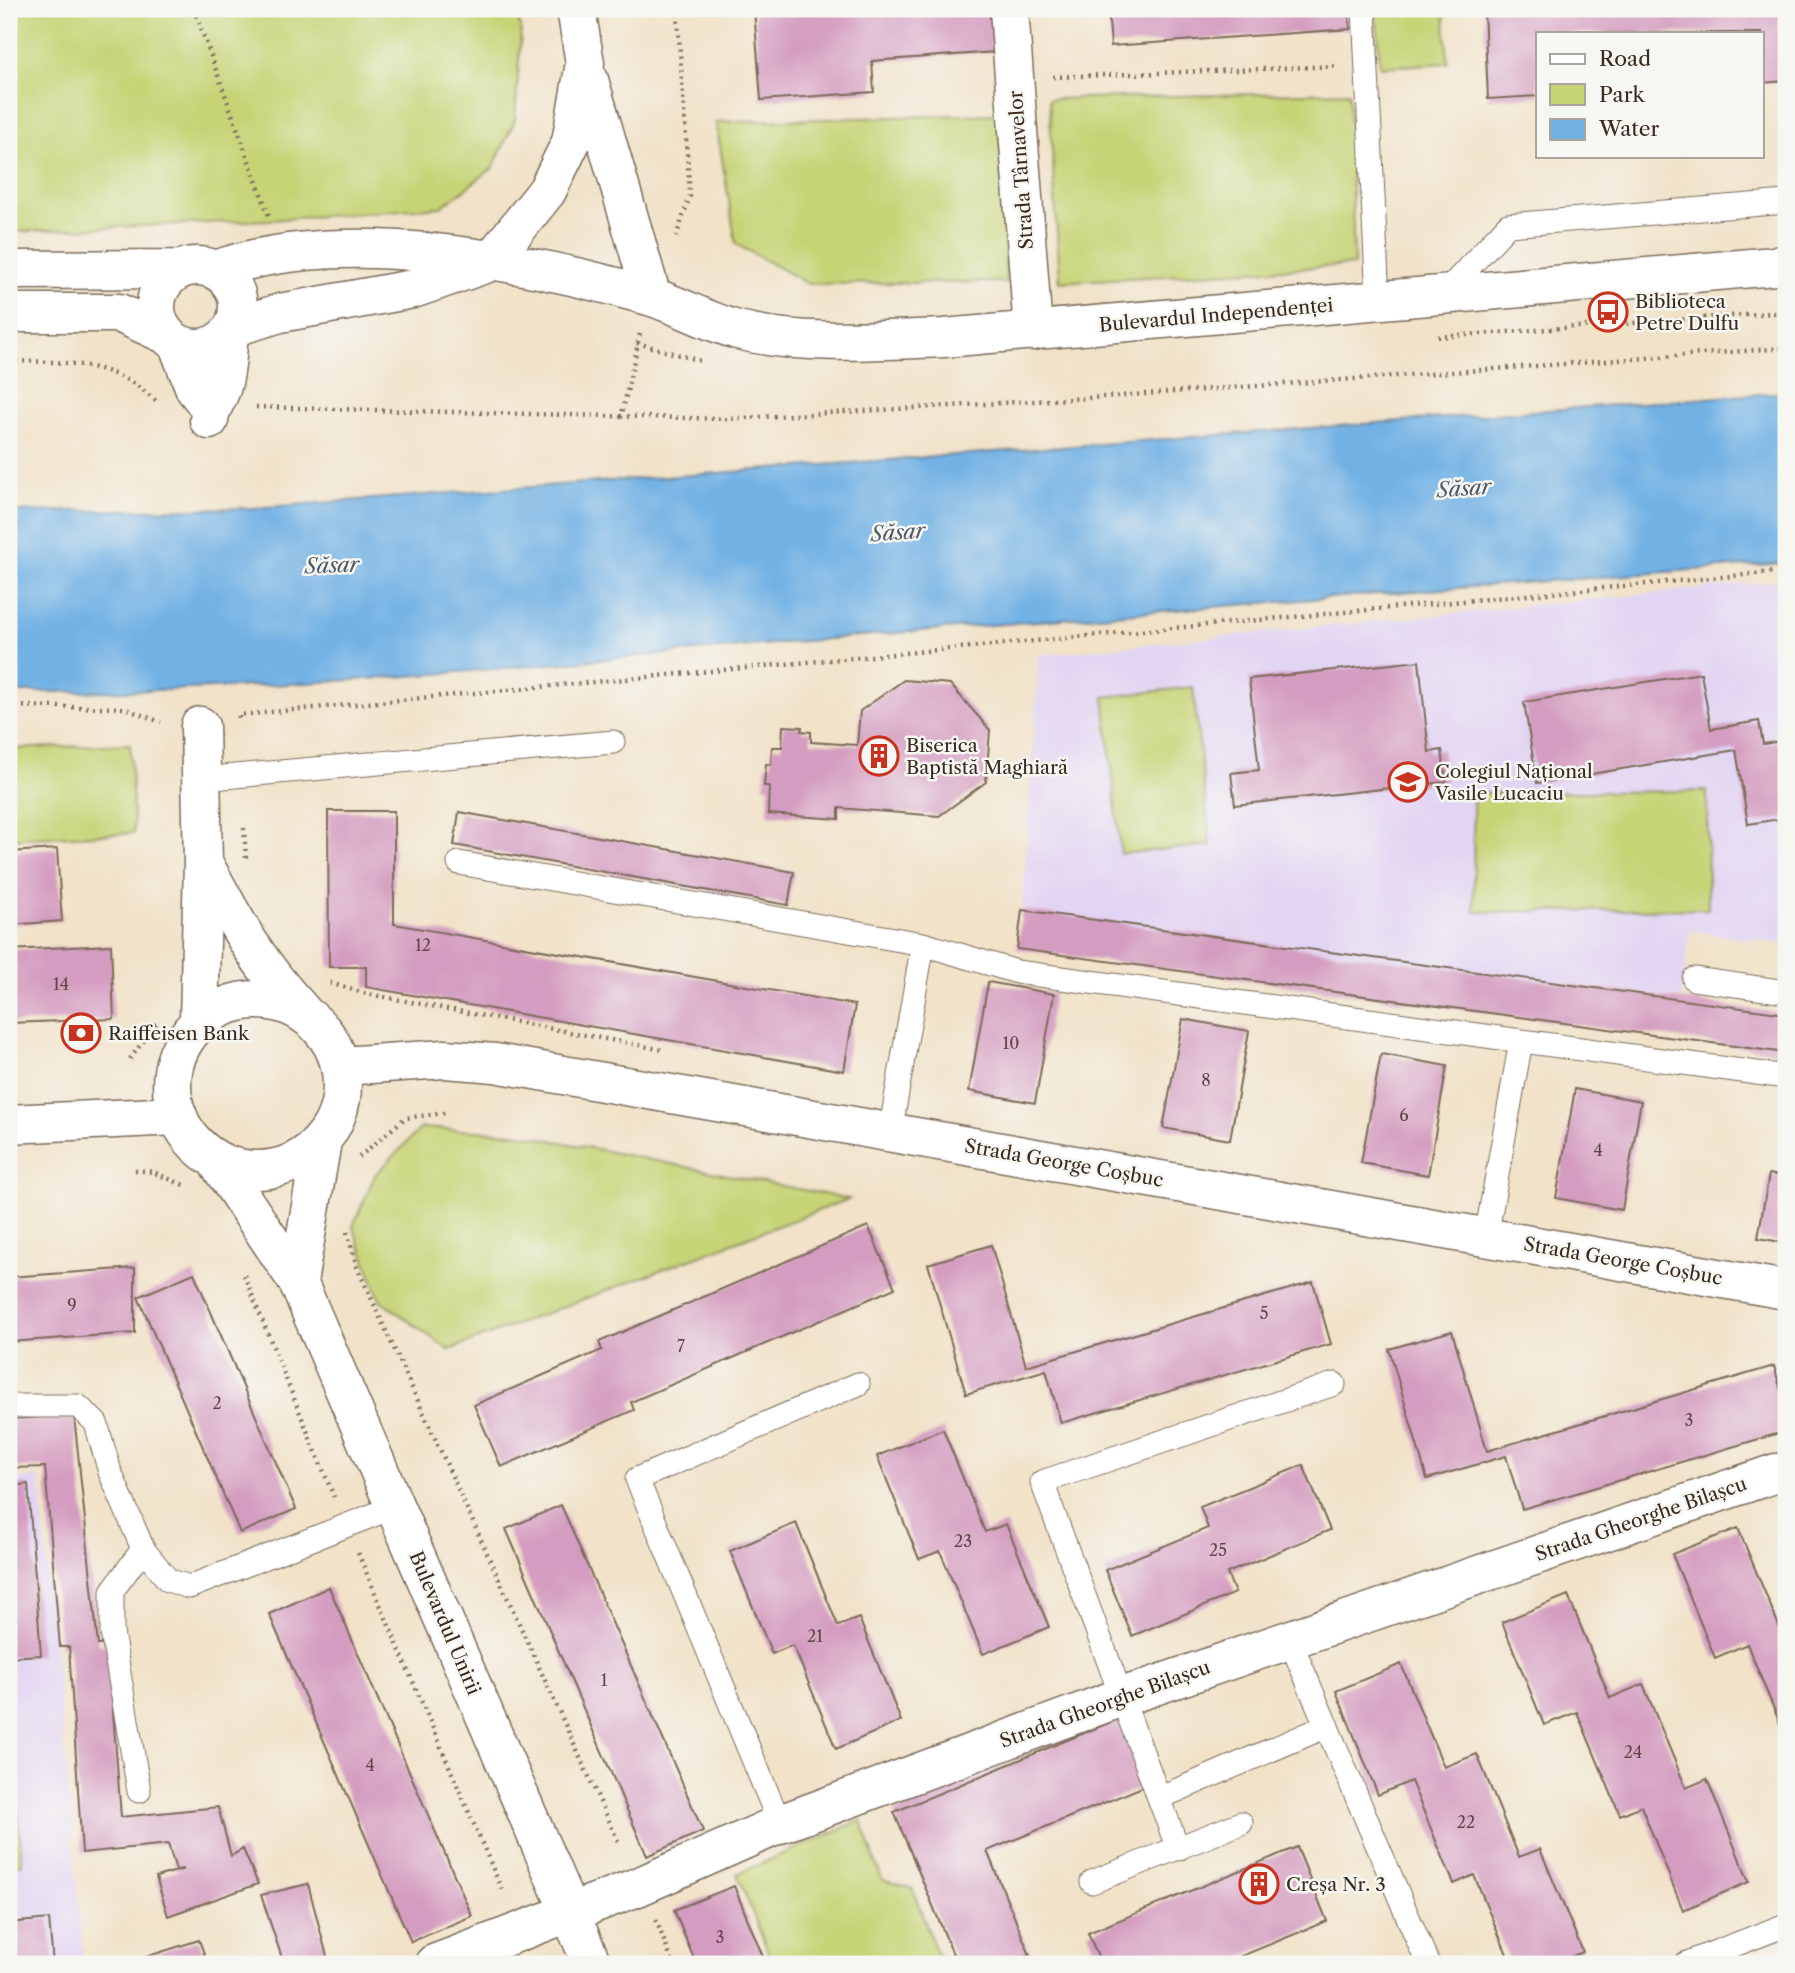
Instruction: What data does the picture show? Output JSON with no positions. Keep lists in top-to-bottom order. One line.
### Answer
{"streets":{"main road":["Strada Târnavelor","Bulevardul Independenței","Strada George Coșbuc","Strada Gheorghe Bilașcu","Bulevardul Unirii"]},"crossings":[["Strada Târnavelor","Bulevardul Independenței"],["Strada George Coșbuc","Bulevardul Unirii"],["Strada Gheorghe Bilașcu","Bulevardul Unirii"]],"water":["Săsar"],"places":{"bus stop":["Biblioteca Petre Dulfu"],"building":["Biserica Baptistă Maghiară","Creșa Nr. 3"],"school or university":["Colegiul Național Vasile Lucaciu"],"bank":["Raiffeisen Bank"]},"house_numbers":["12","14","10","8","6","4","9","5","7","2","3","23","25","21","1","24","4","22","3"],"legend":["Road","Park","Water"]}
